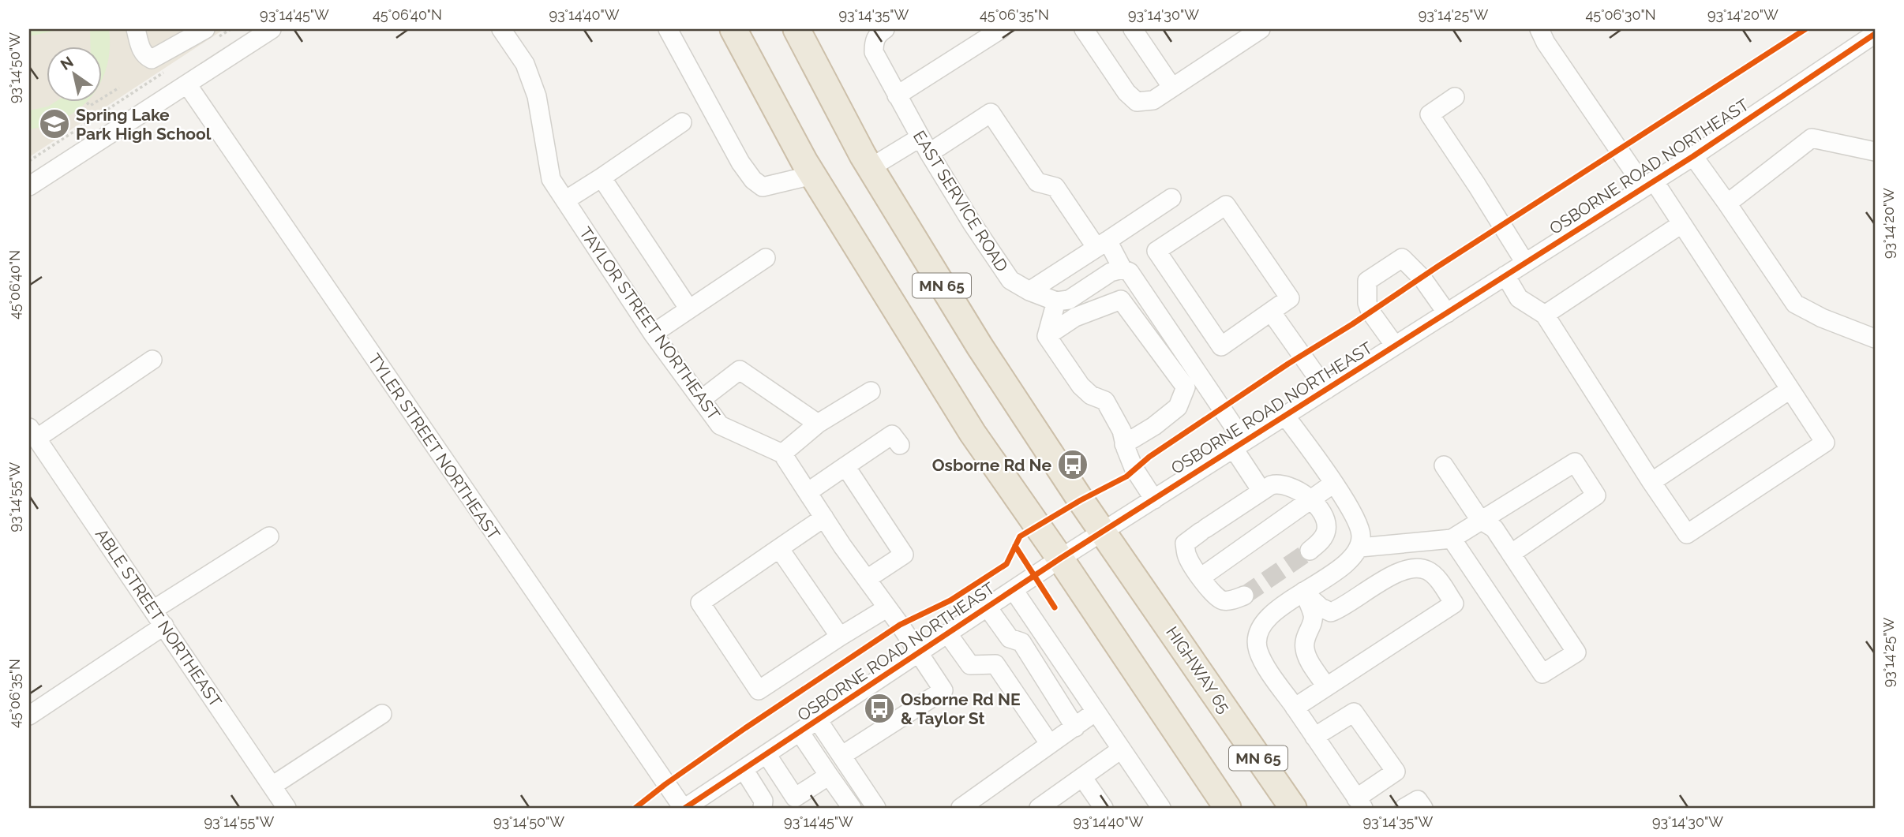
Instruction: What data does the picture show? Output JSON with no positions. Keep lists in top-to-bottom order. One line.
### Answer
{"streets":{"highway":["MN 65","HIGHWAY 65"],"street":["OSBORNE ROAD NORTHEAST","EAST SERVICE ROAD","TAYLOR STREET NORTHEAST","TYLER STREET NORTHEAST","ABLE STREET NORTHEAST"]},"crossings":[["OSBORNE ROAD NORTHEAST","MN 65"],["OSBORNE ROAD NORTHEAST","TYLER STREET NORTHEAST"],["OSBORNE ROAD NORTHEAST","HIGHWAY 65"],["MN 65","HIGHWAY 65"]],"places":{"school or university":["Spring Lake Park High School"],"bus stop":["Osborne Rd Ne","Osborne Rd NE & Taylor St"]},"north":"top left","coordinates":["93°14'45\"W","45°06'40\"N","93°14'40\"W","93°14'35\"W","45°06'35\"N","93°14'30\"W","93°14'25\"W","45°06'30\"N","93°14'20\"W","93°14'50\"W","93°14'55\"W"]}
